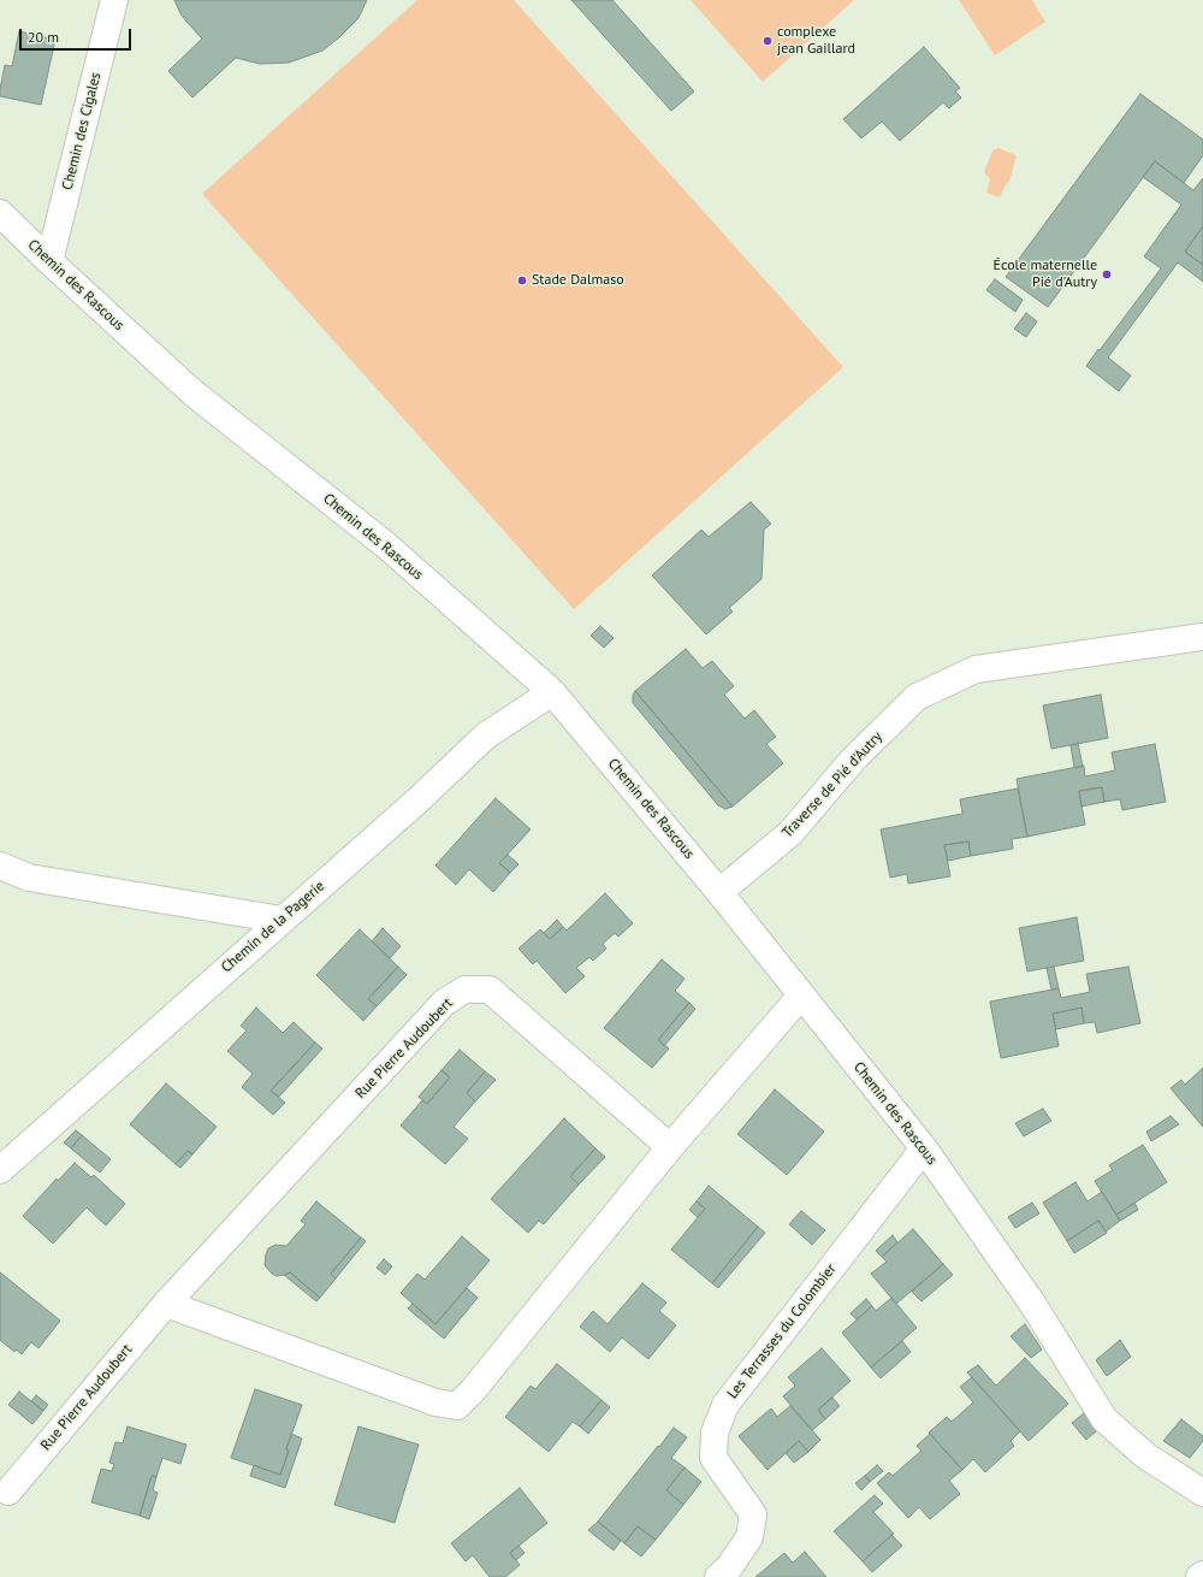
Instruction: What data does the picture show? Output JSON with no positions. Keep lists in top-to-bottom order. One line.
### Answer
{"streets":{"street":["Chemin des Cigales","Chemin des Rascous","Traverse de Pié d'Autry","Chemin de la Pagerie","Rue Pierre Audoubert","Les Terrasses du Colombier"]},"crossings":[["Chemin des Cigales","Chemin des Rascous"],["Chemin des Rascous","Traverse de Pié d'Autry"],["Chemin des Rascous","Chemin de la Pagerie"],["Chemin des Rascous","Les Terrasses du Colombier"]],"places":["complexe jean Gaillard","École maternelle Pié d'Autry","Stade Dalmaso"],"scale_bar":"20 m"}
